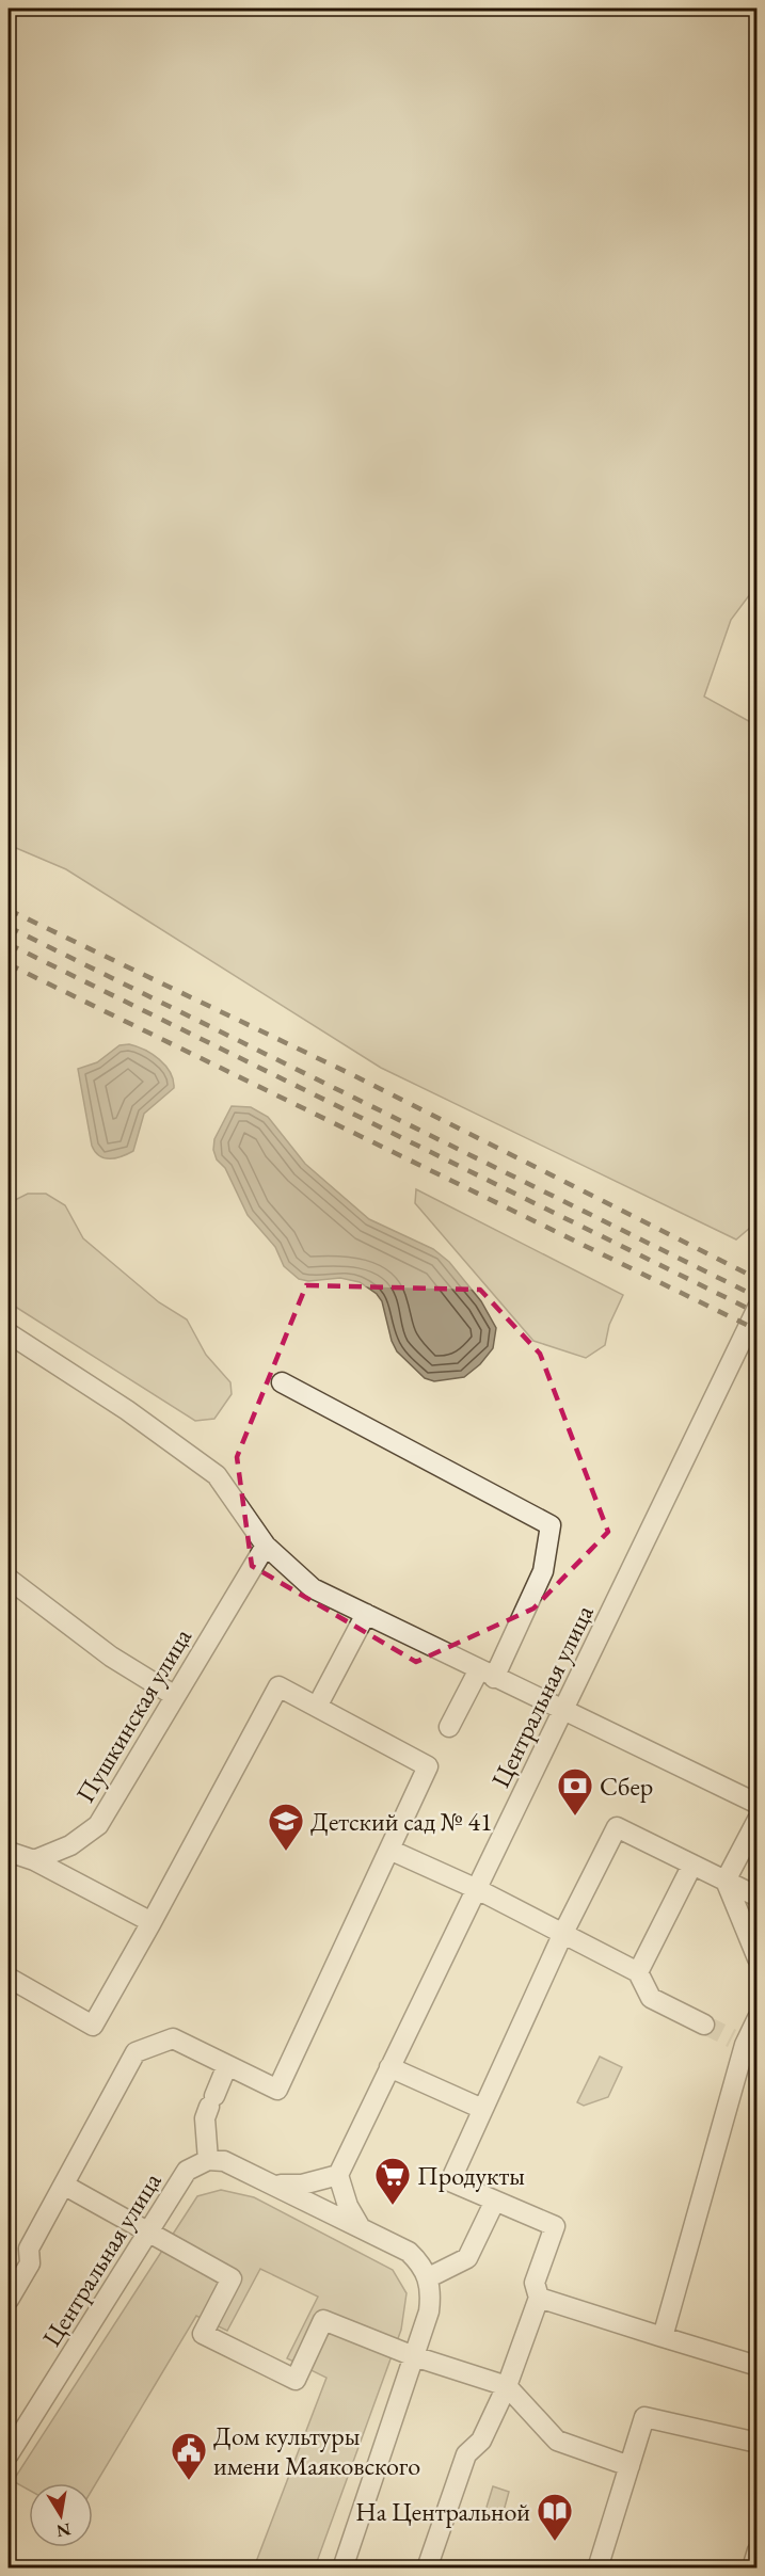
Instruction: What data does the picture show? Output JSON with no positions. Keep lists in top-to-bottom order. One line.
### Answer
{"streets":{"street":["Центральная улица","Пушкинская улица"]},"places":{"bank":["Сбер"],"school or university":["Детский сад № 41"],"supermarket":["Продукты"],"public building":["Дом культуры имени Маяковского"],"library":["На Центральной"]},"north":"bottom"}
